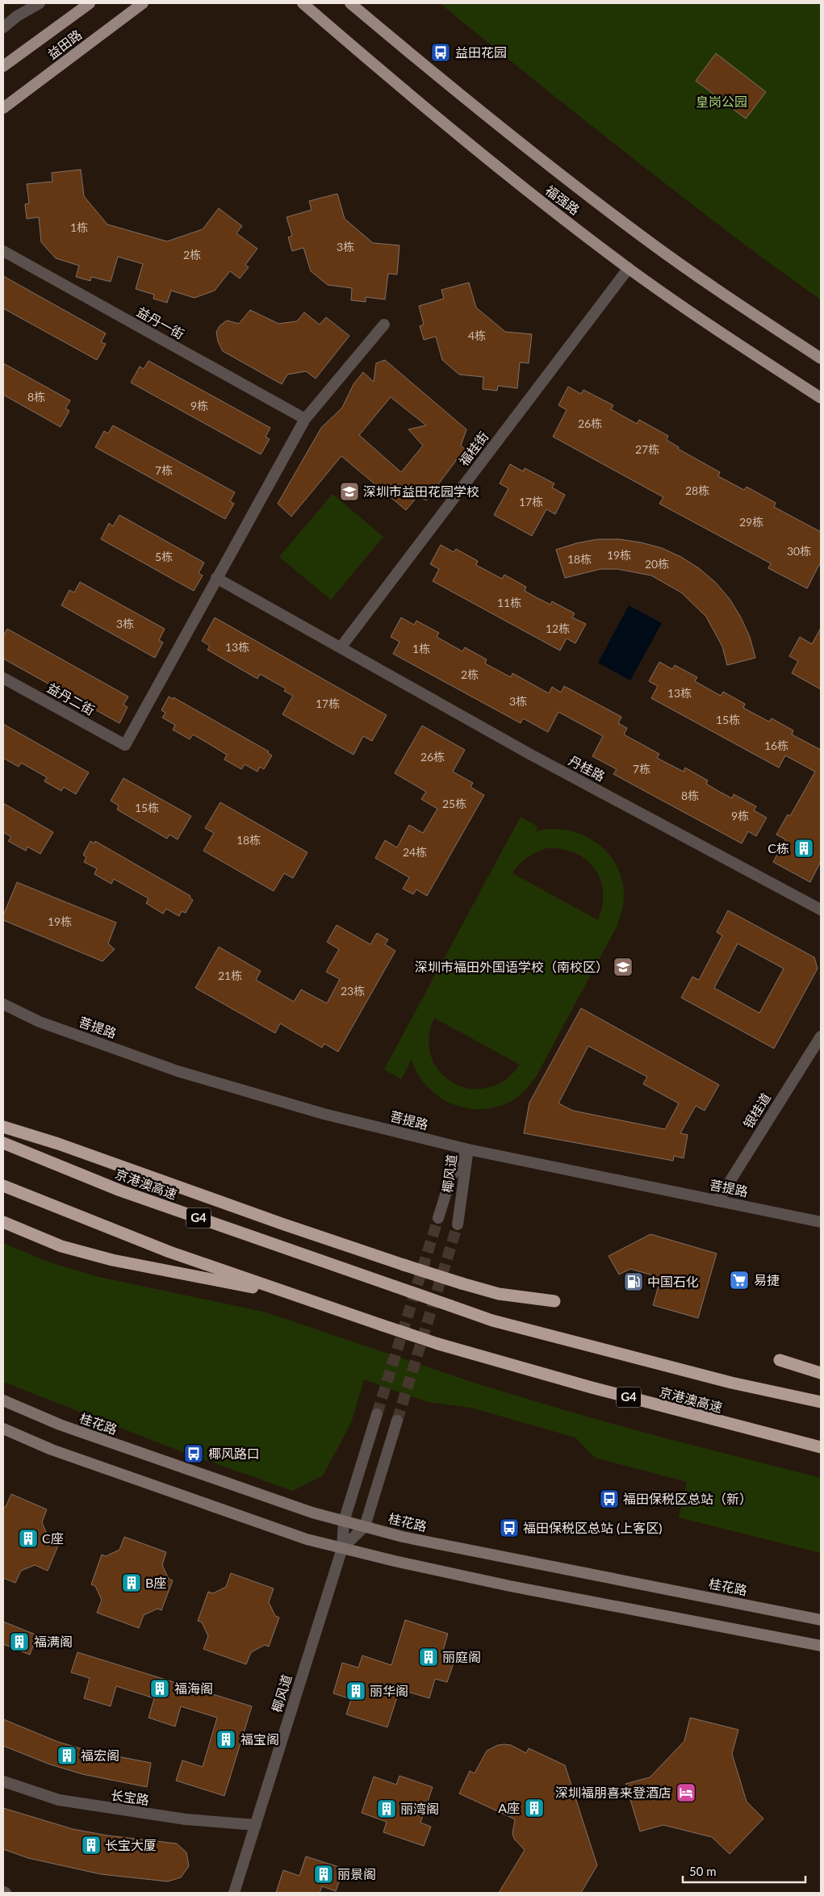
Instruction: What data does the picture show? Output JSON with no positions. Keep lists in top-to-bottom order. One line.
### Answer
{"streets":{"highway":["京港澳高速","G4"],"main road":["益田路","福强路","桂花路"],"street":["益丹一街","福桂街","益丹二街","丹桂路","菩提路","银桂道","椰风道","长宝路"]},"crossings":[["福强路","福桂街"],["福桂街","丹桂路"],["益丹二街","丹桂路"],["菩提路","银桂道"],["菩提路","椰风道"],["椰风道","桂花路"],["椰风道","长宝路"],["京港澳高速","G4"]],"parks":["皇岗公园"],"places":{"bus stop":["益田花园","椰风路口","福田保税区总站（新）","福田保税区总站 (上客区)"],"school or university":["深圳市益田花园学校","深圳市福田外国语学校（南校区）"],"building":["C栋","C座","B座","福满阁","丽庭阁","福海阁","丽华阁","福宝阁","福宏阁","A座","丽湾阁","长宝大厦","丽景阁"],"supermarket":["易捷"],"fuel station":["中国石化"],"hotel":["深圳福朋喜来登酒店"]},"house_numbers":["1栋","3栋","2栋","4栋","8栋","9栋","26栋","27栋","7栋","28栋","17栋","29栋","30栋","19栋","5栋","18栋","20栋","11栋","3栋","12栋","13栋","1栋","2栋","13栋","3栋","17栋","15栋","16栋","26栋","7栋","8栋","25栋","15栋","9栋","18栋","24栋","19栋","21栋","23栋"],"scale_bar":"50 m"}
